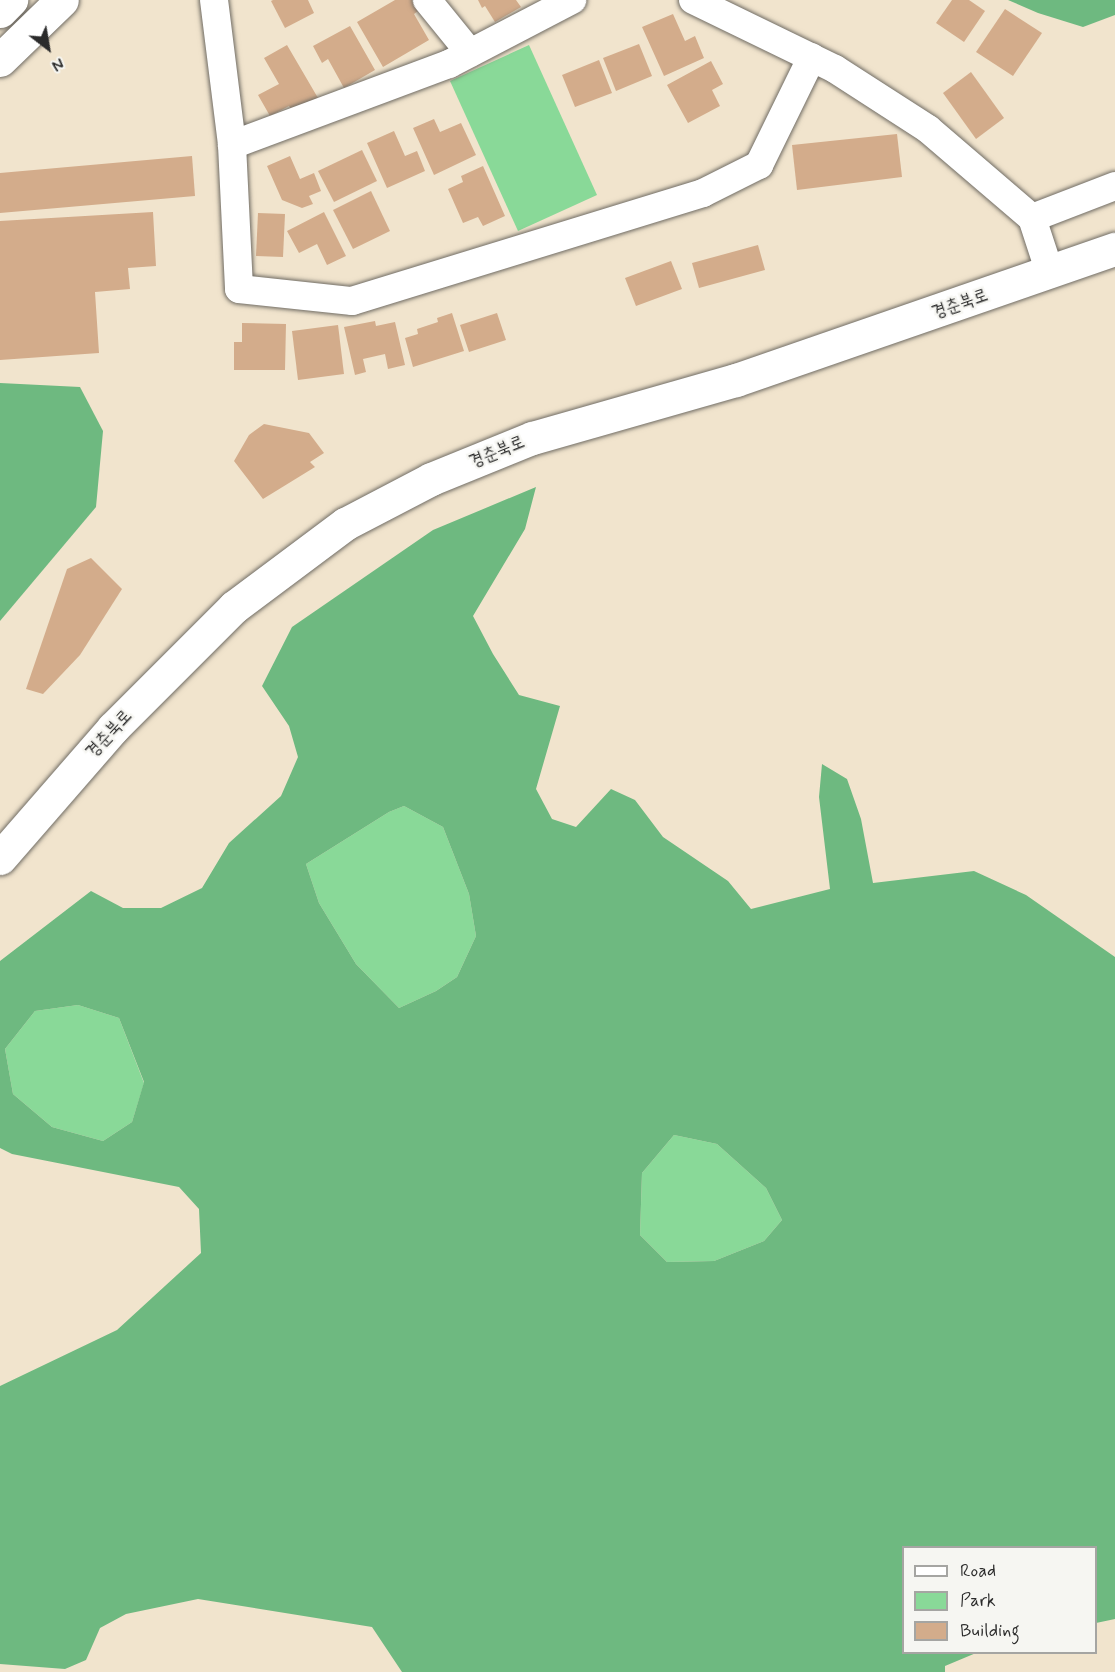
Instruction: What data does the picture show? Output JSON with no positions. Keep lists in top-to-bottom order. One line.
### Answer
{"streets":{"main road":["경춘북로"]},"legend":["Road","Park","Building"],"north":"bottom right"}
